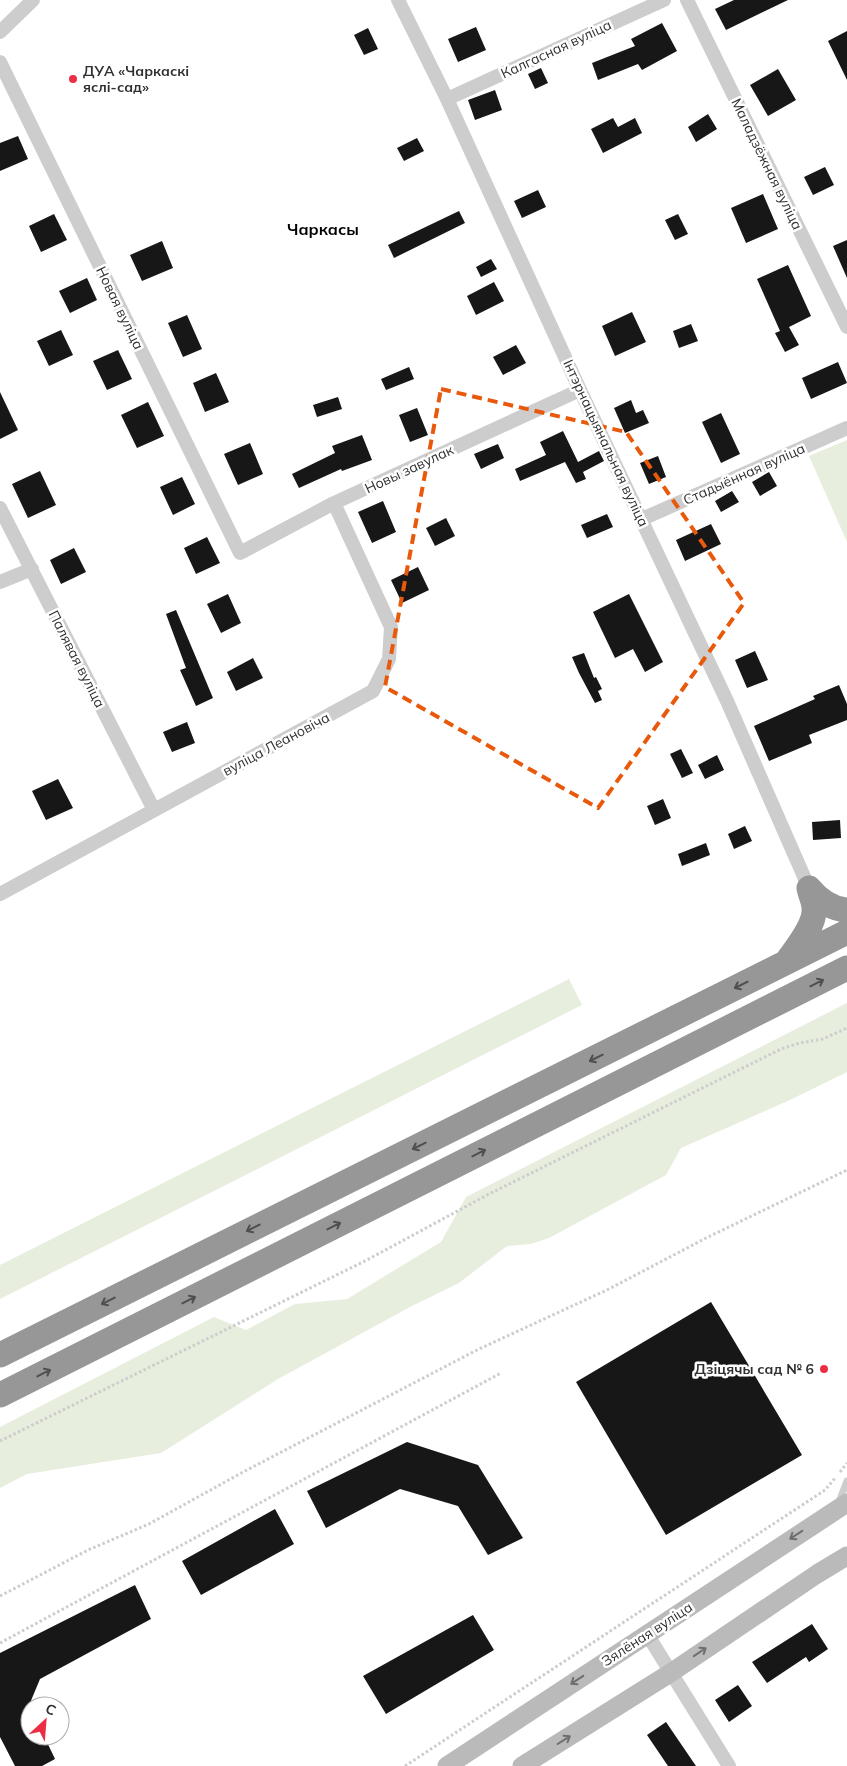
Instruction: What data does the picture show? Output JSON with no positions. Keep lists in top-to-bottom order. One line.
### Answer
{"streets":{"main road":["Зялёная вуліца"],"street":["Калгасная вуліца","Маладзёжная вуліца","Новая вуліца","Інтэрнацыянальная вуліца","Новы завулак","Стадыённая вуліца","Палявая вуліца","вуліца Леановіча"]},"crossings":[["Калгасная вуліца","Інтэрнацыянальная вуліца"],["Новая вуліца","Новы завулак"],["Інтэрнацыянальная вуліца","Новы завулак"],["Інтэрнацыянальная вуліца","Стадыённая вуліца"],["Новы завулак","вуліца Леановіча"],["Палявая вуліца","вуліца Леановіча"]],"districts":["Чаркасы"],"places":["ДУА «Чаркаскі яслі-сад»","Дзіцячы сад № 6"],"north":"top right"}
